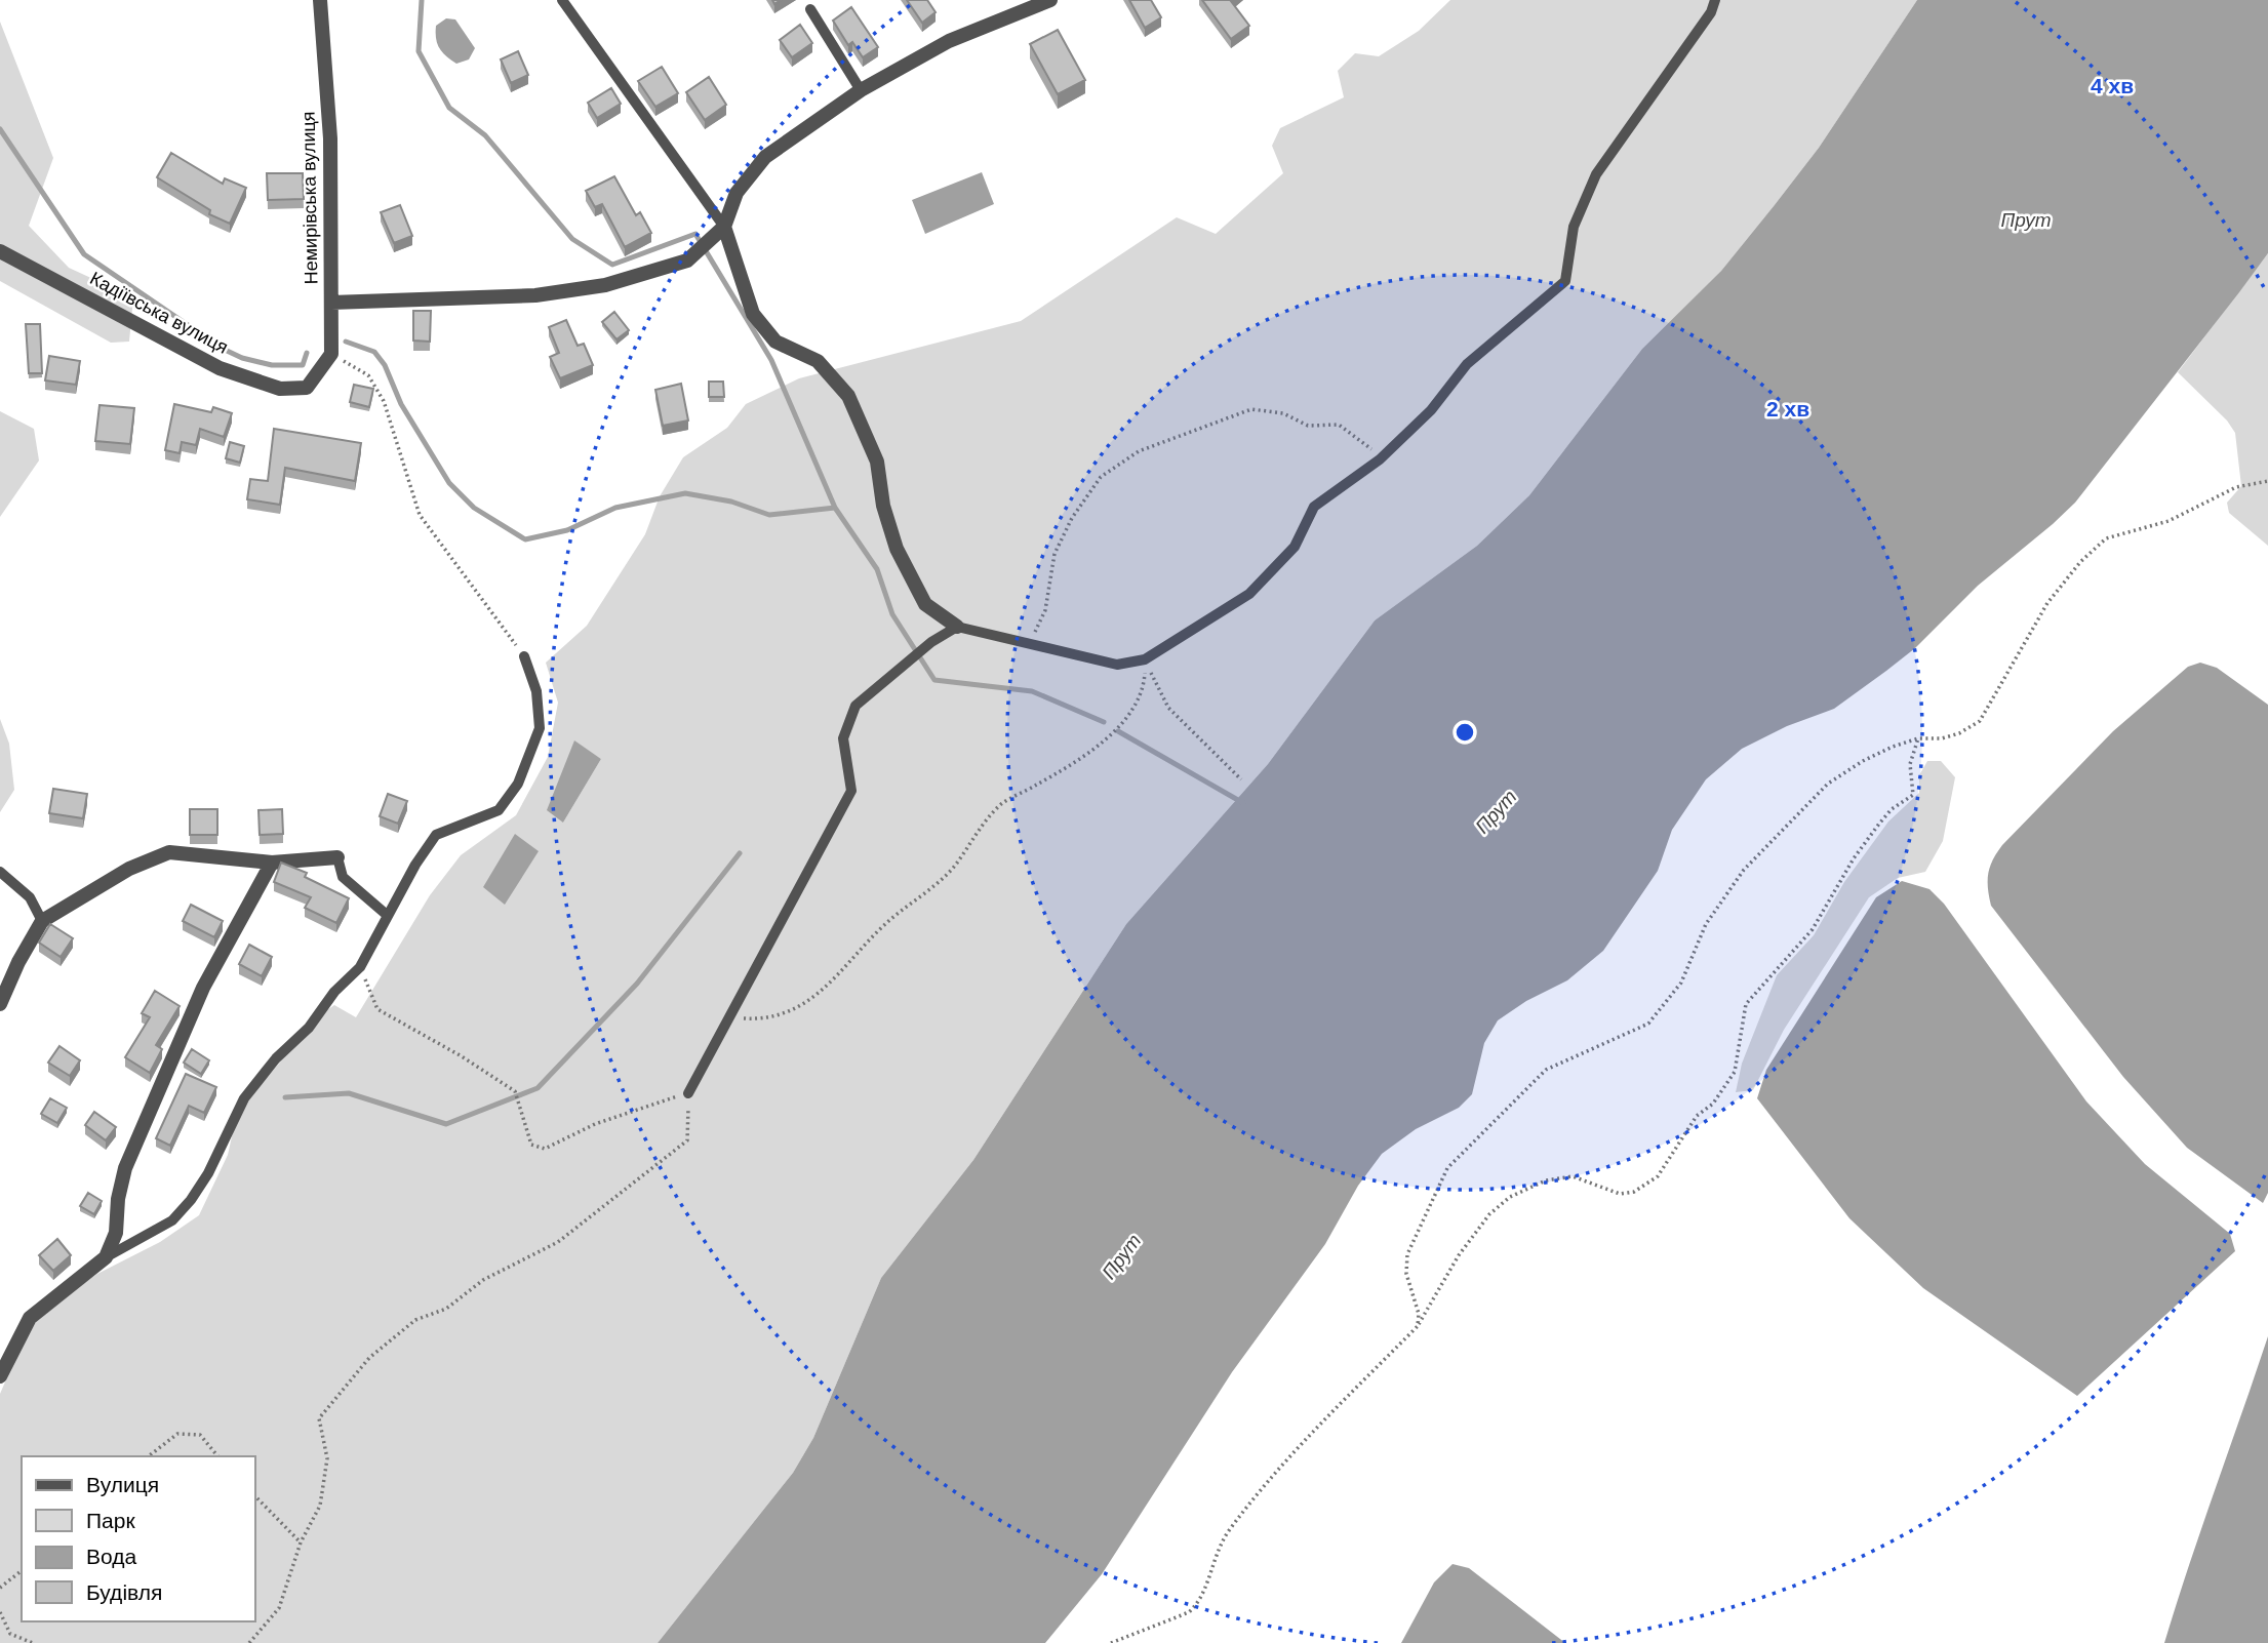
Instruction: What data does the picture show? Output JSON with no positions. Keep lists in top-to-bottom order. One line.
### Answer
{"streets":{"street":["Немирівська вулиця","Кадіївська вулиця"]},"crossings":[["Немирівська вулиця","Кадіївська вулиця"]],"water":["Прут"],"legend":["Вулиця","Парк","Вода","Будівля"],"rings":["4 хв","2 хв"]}
